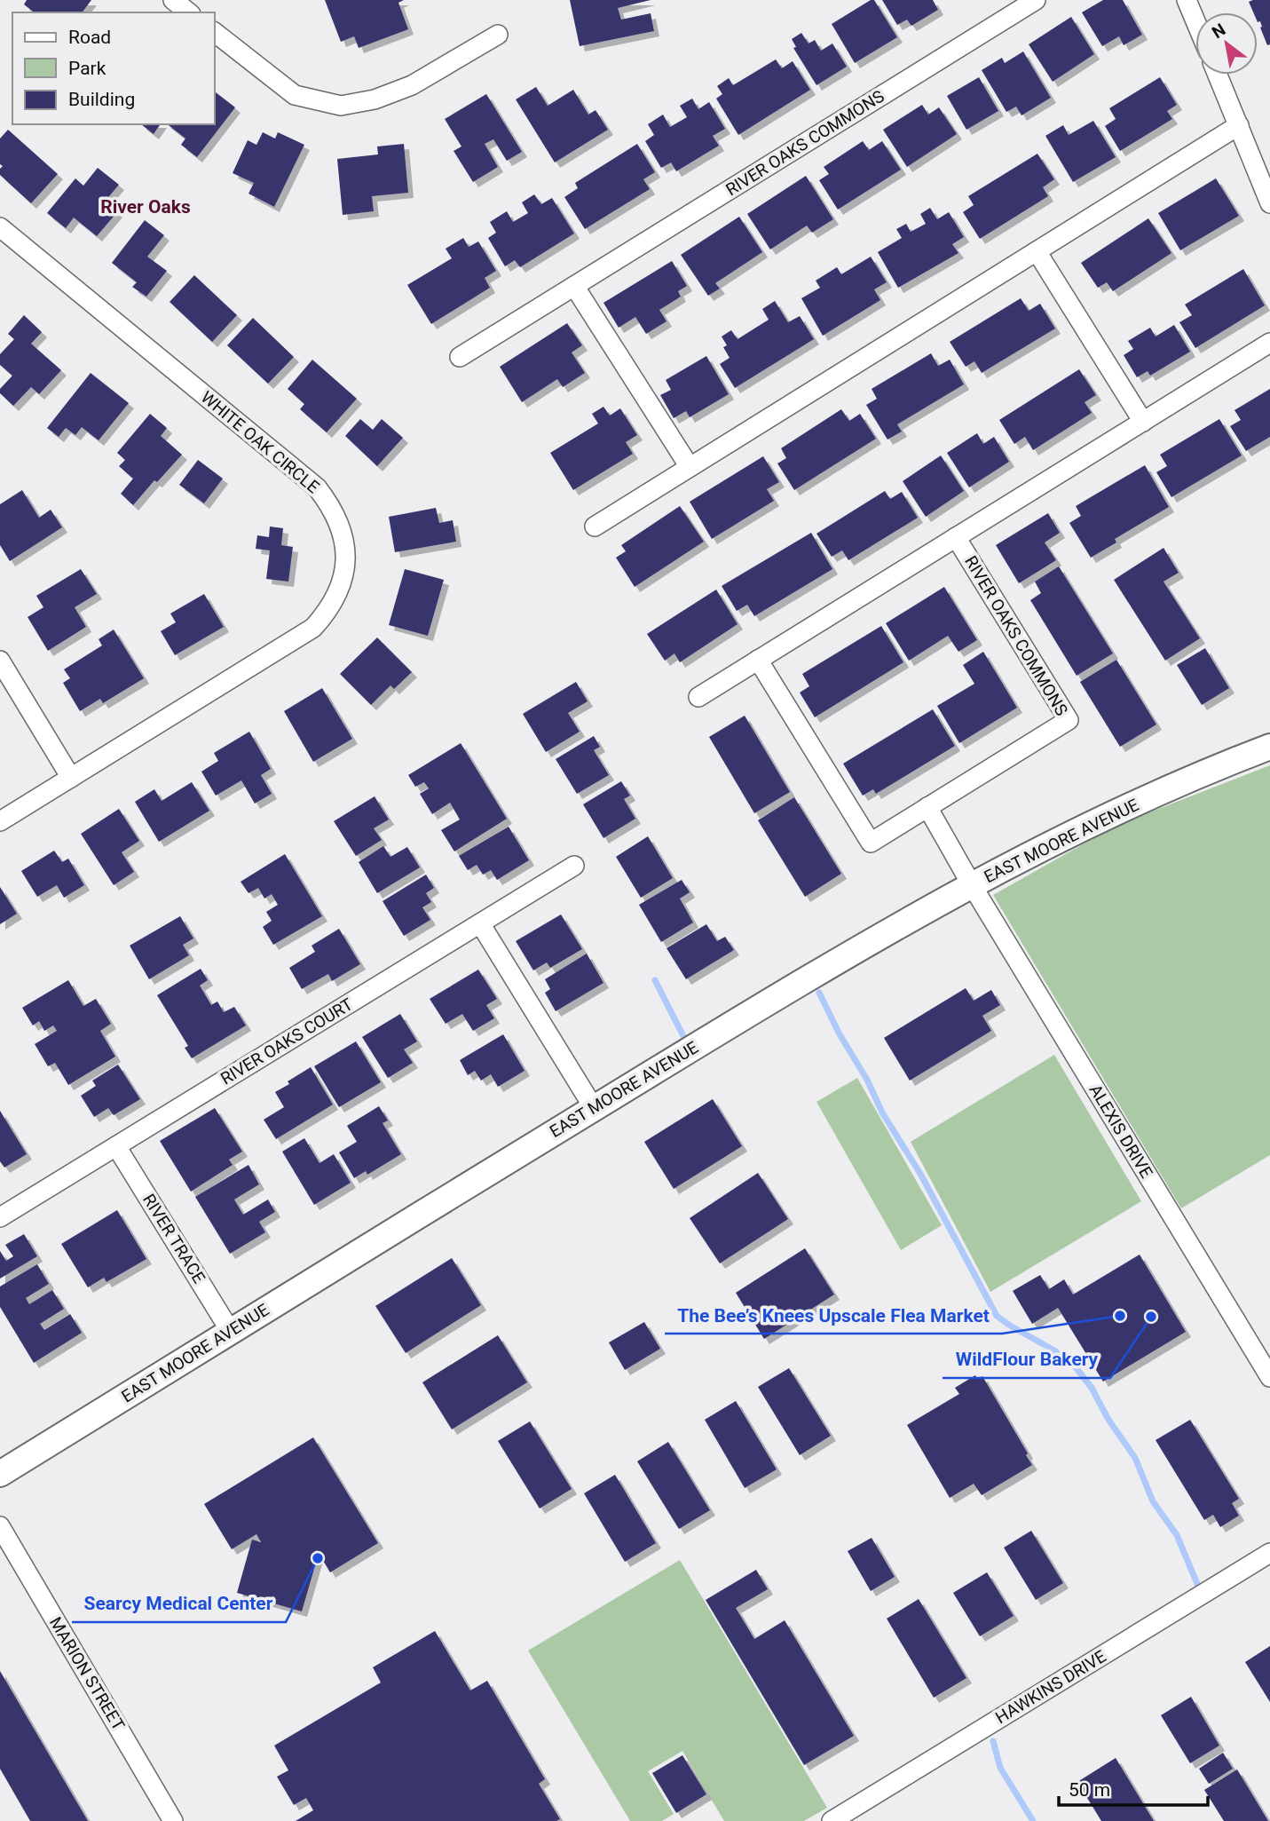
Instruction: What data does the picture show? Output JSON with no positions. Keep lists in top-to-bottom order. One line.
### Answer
{"streets":{"street":["RIVER OAKS COMMONS","WHITE OAK CIRCLE","EAST MOORE AVENUE","RIVER OAKS COURT","ALEXIS DRIVE","RIVER TRACE","MARION STREET","HAWKINS DRIVE"]},"crossings":[["EAST MOORE AVENUE","ALEXIS DRIVE"],["EAST MOORE AVENUE","RIVER TRACE"],["RIVER OAKS COURT","RIVER TRACE"]],"districts":["River Oaks"],"places":["The Bee’s Knees Upscale Flea Market","WildFlour Bakery","Searcy Medical Center"],"legend":["Road","Park","Building"],"scale_bar":"50 m","north":"top left"}
